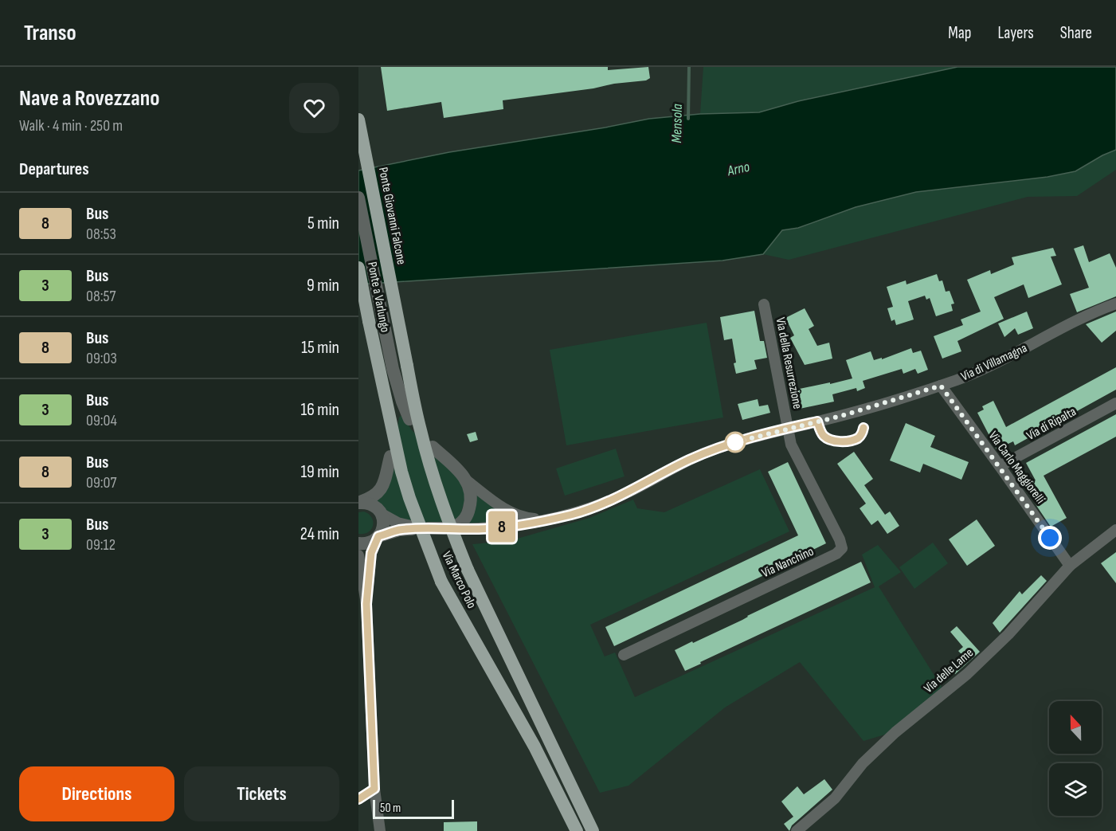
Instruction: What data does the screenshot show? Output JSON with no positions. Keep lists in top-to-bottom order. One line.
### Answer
{"streets":{"highway":["Ponte Giovanni Falcone","Via Marco Polo"],"street":["Ponte a Varlungo","Via di Villamagna","Via della Resurrezione","Via di Ripalta","Via Carlo Maggiorelli","Via Nanchino","Via delle Lame"]},"crossings":[["Ponte Giovanni Falcone","Via Marco Polo"],["Via di Villamagna","Via della Resurrezione"],["Via di Villamagna","Via Carlo Maggiorelli"],["Via di Villamagna","Via Nanchino"],["Via della Resurrezione","Via Nanchino"],["Via di Ripalta","Via Carlo Maggiorelli"],["Via Carlo Maggiorelli","Via delle Lame"]],"water":["Mensola","Arno"],"lines":["bus line 8"],"scale_bar":"50 m","north":"top","page":{"header":"Transo","nav":["Map","Layers","Share"],"heading":[["Nave a Rovezzano","Walk · 4 min · 250 m"],"Departures"],"on_map":"8","list":[{"mark":"8","name":"Bus","note":"08:53","value":"5 min"},{"mark":"3","name":"Bus","note":"08:57","value":"9 min"},{"mark":"8","name":"Bus","note":"09:03","value":"15 min"},{"mark":"3","name":"Bus","note":"09:04","value":"16 min"},{"mark":"8","name":"Bus","note":"09:07","value":"19 min"},{"mark":"3","name":"Bus","note":"09:12","value":"24 min"}],"buttons":["Directions","Tickets"],"scale":"50 m"}}
